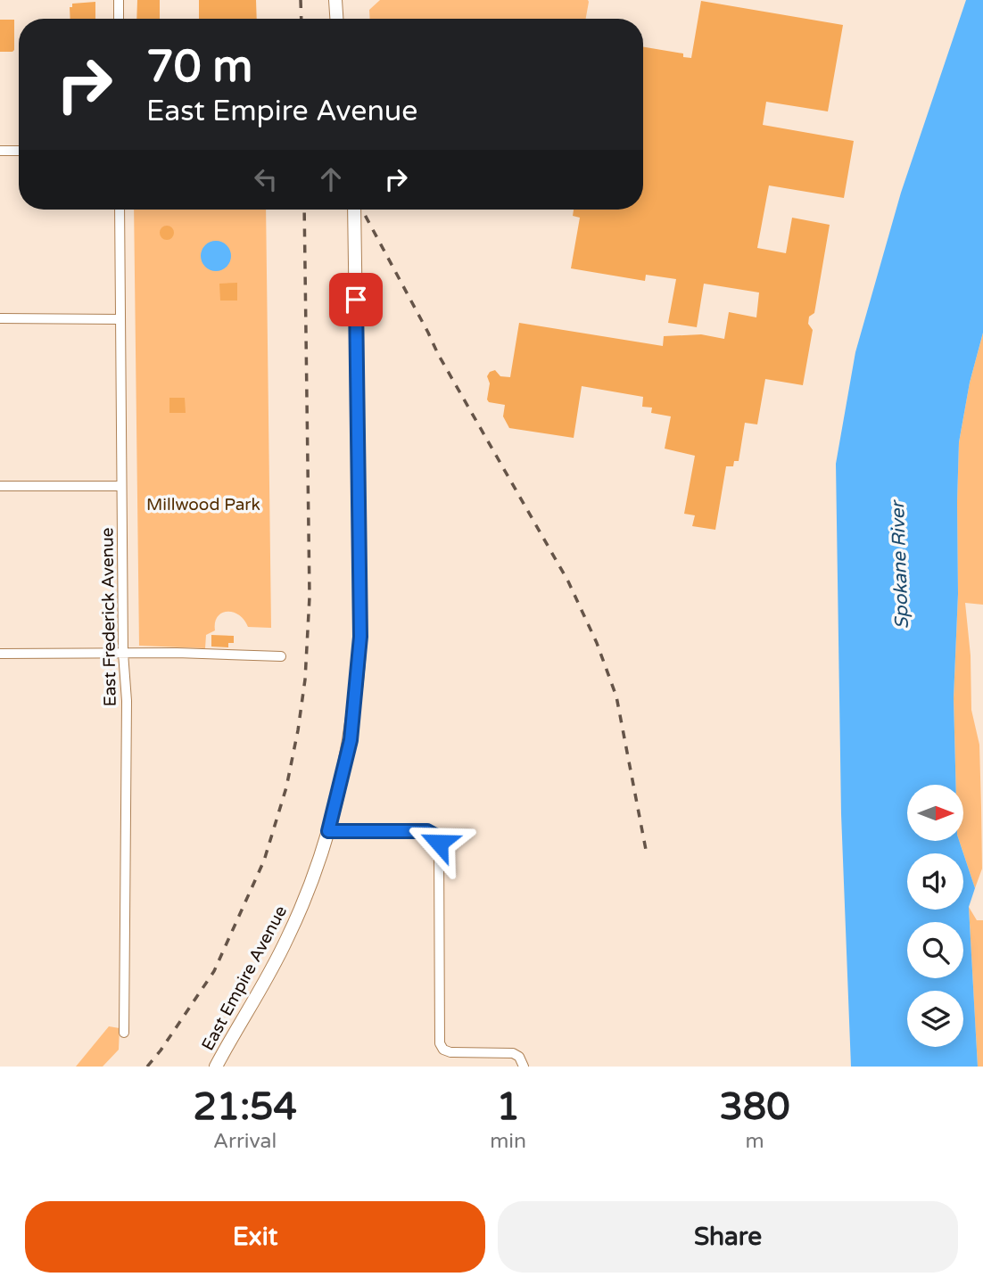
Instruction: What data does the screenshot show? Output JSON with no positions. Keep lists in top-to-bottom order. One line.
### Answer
{"streets":{"street":["East Frederick Avenue","East Empire Avenue"]},"water":["Spokane River"],"parks":["Millwood Park"],"north":"right","page":{"turn":["70 m","East Empire Avenue"],"eta":["21:54","Arrival","1","min","380","m"],"buttons":["Exit","Share"]}}
